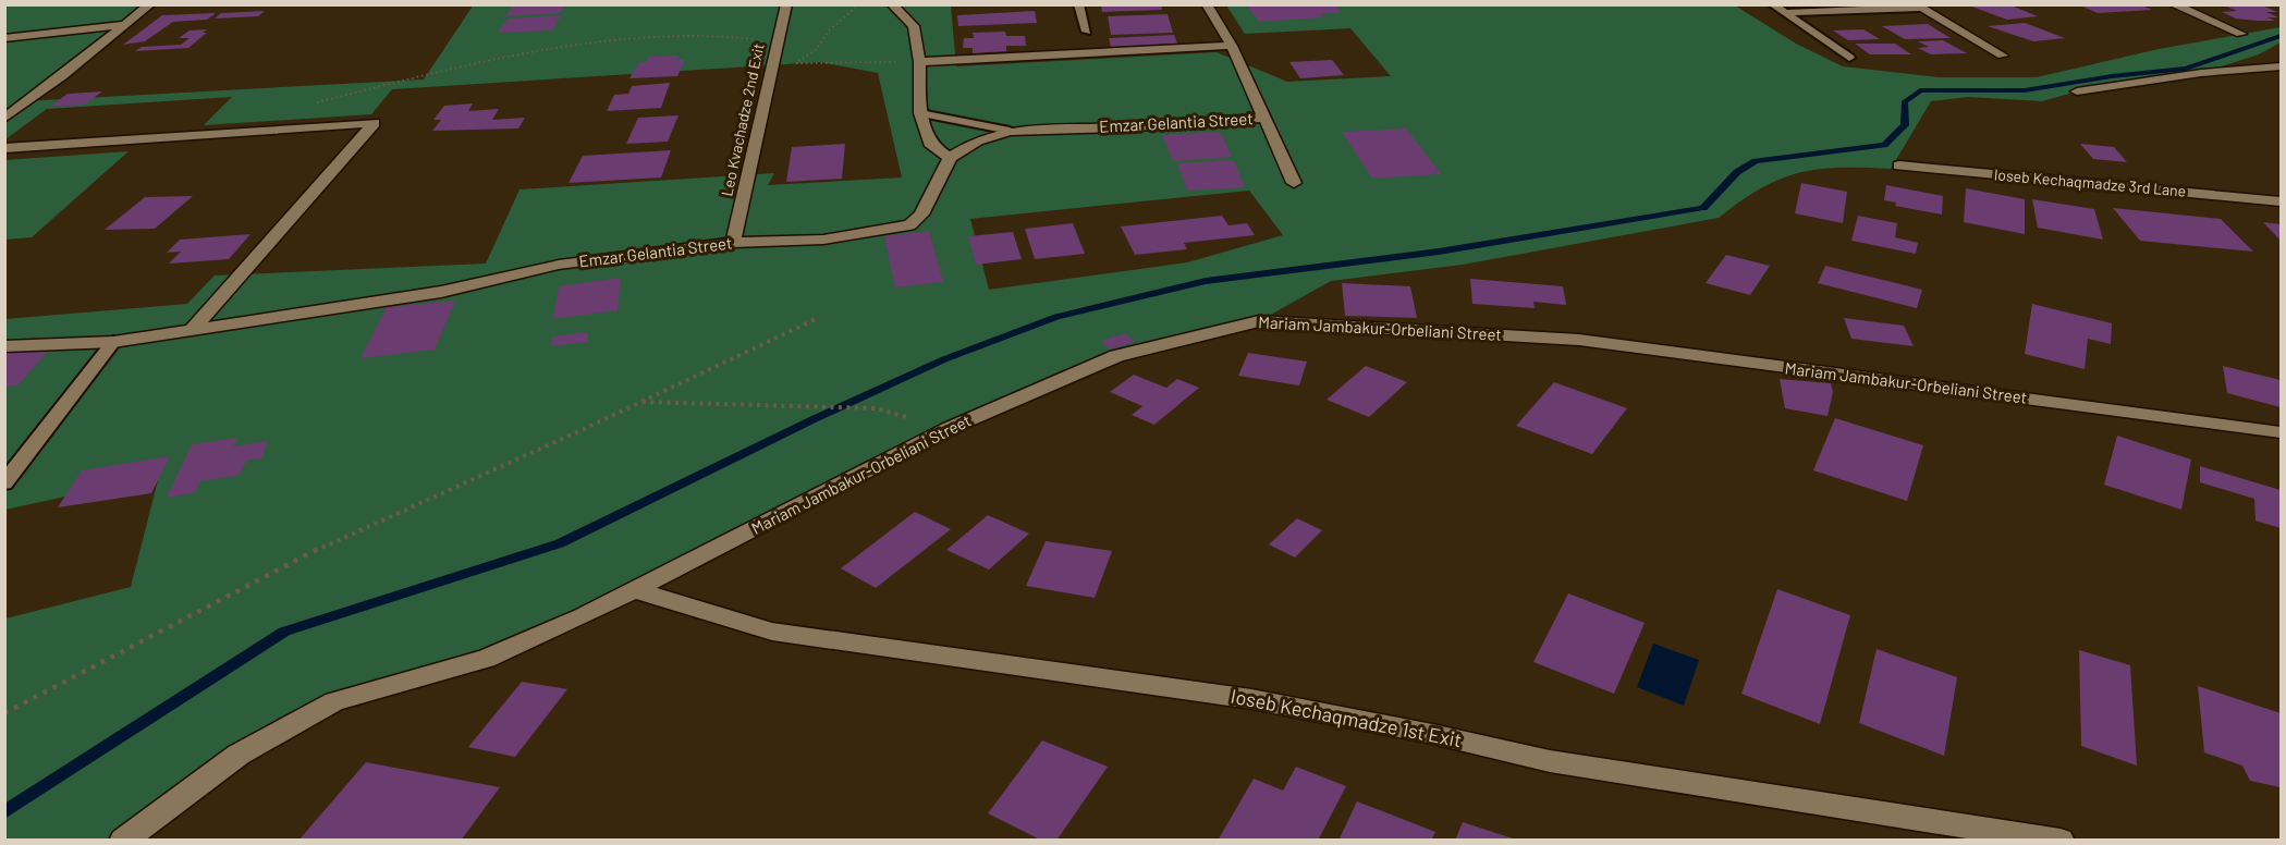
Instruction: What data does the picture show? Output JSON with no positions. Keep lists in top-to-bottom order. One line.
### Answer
{"streets":{"street":["Leo Kvachadze 2nd Exit","Emzar Gelantia Street","Ioseb Kechaqmadze 3rd Lane","Mariam Jambakur-Orbeliani Street","Ioseb Kechaqmadze 1st Exit"]},"crossings":[["Leo Kvachadze 2nd Exit","Emzar Gelantia Street"],["Mariam Jambakur-Orbeliani Street","Ioseb Kechaqmadze 1st Exit"]]}
